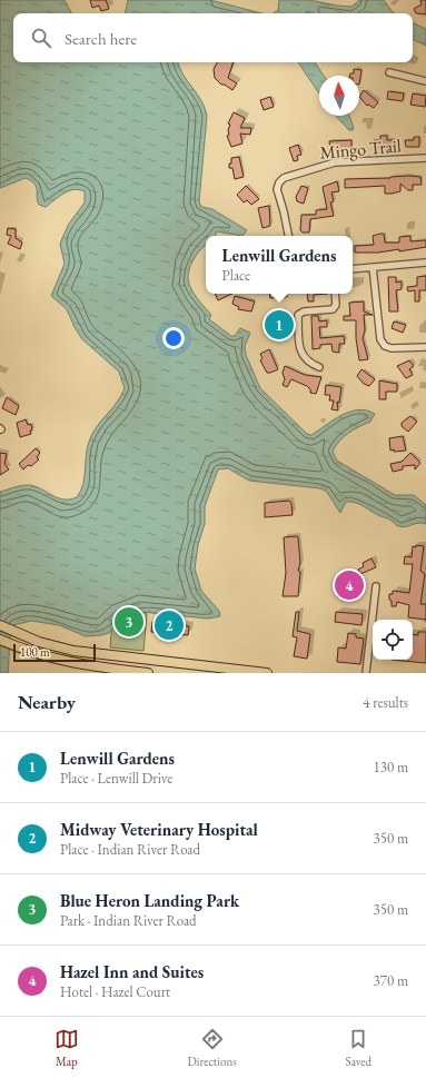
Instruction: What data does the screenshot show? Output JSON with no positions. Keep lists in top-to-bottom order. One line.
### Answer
{"streets":{"street":["Mingo Trail"]},"scale_bar":"100 m","north":"top","page":{"search":"Search here","popup":["Lenwill Gardens","Place"],"pins":["1","4","3","2"],"scale":"100 m","heading":["Nearby","4 results"],"list":[{"mark":"1","name":"Lenwill Gardens","note":"Place · Lenwill Drive","value":"130 m"},{"mark":"2","name":"Midway Veterinary Hospital","note":"Place · Indian River Road","value":"350 m"},{"mark":"3","name":"Blue Heron Landing Park","note":"Park · Indian River Road","value":"350 m"},{"mark":"4","name":"Hazel Inn and Suites","note":"Hotel · Hazel Court","value":"370 m"}],"nav":["Map","Directions","Saved"]}}
